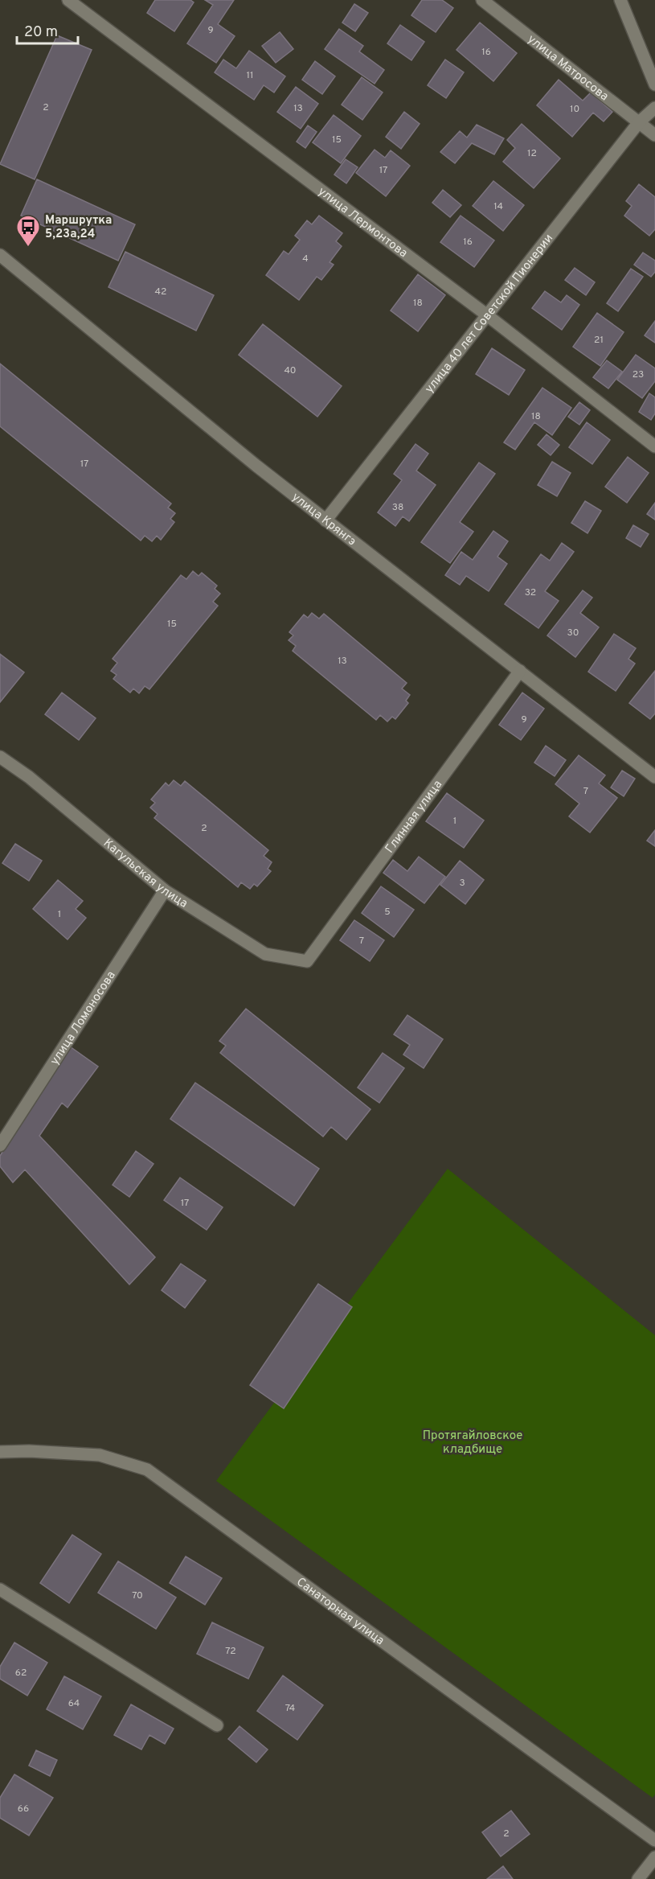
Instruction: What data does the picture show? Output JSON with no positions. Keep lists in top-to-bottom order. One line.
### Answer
{"streets":{"street":["улица Матросова","улица Лермонтова","улица 40 лет Советской Пионерии","улица Крянгэ","Глинная улица","Кагульская улица","улица Ломоносова","Санаторная улица"]},"crossings":[["улица Матросова","улица 40 лет Советской Пионерии"],["улица Лермонтова","улица 40 лет Советской Пионерии"],["улица 40 лет Советской Пионерии","улица Крянгэ"],["улица Крянгэ","Глинная улица"],["Глинная улица","Кагульская улица"],["Кагульская улица","улица Ломоносова"]],"parks":["Протягайловское кладбище"],"places":{"bus stop":["Маршрутка 5,23а,24"]},"house_numbers":["9","16","11","2","13","10","15","12","17","14","16","4","42","18","21","40","23","18","17","38","32","15","30","13","9","7","1","2","3","5","1","7","17","70","72","62","64","74","66","2"],"scale_bar":"20 m"}
